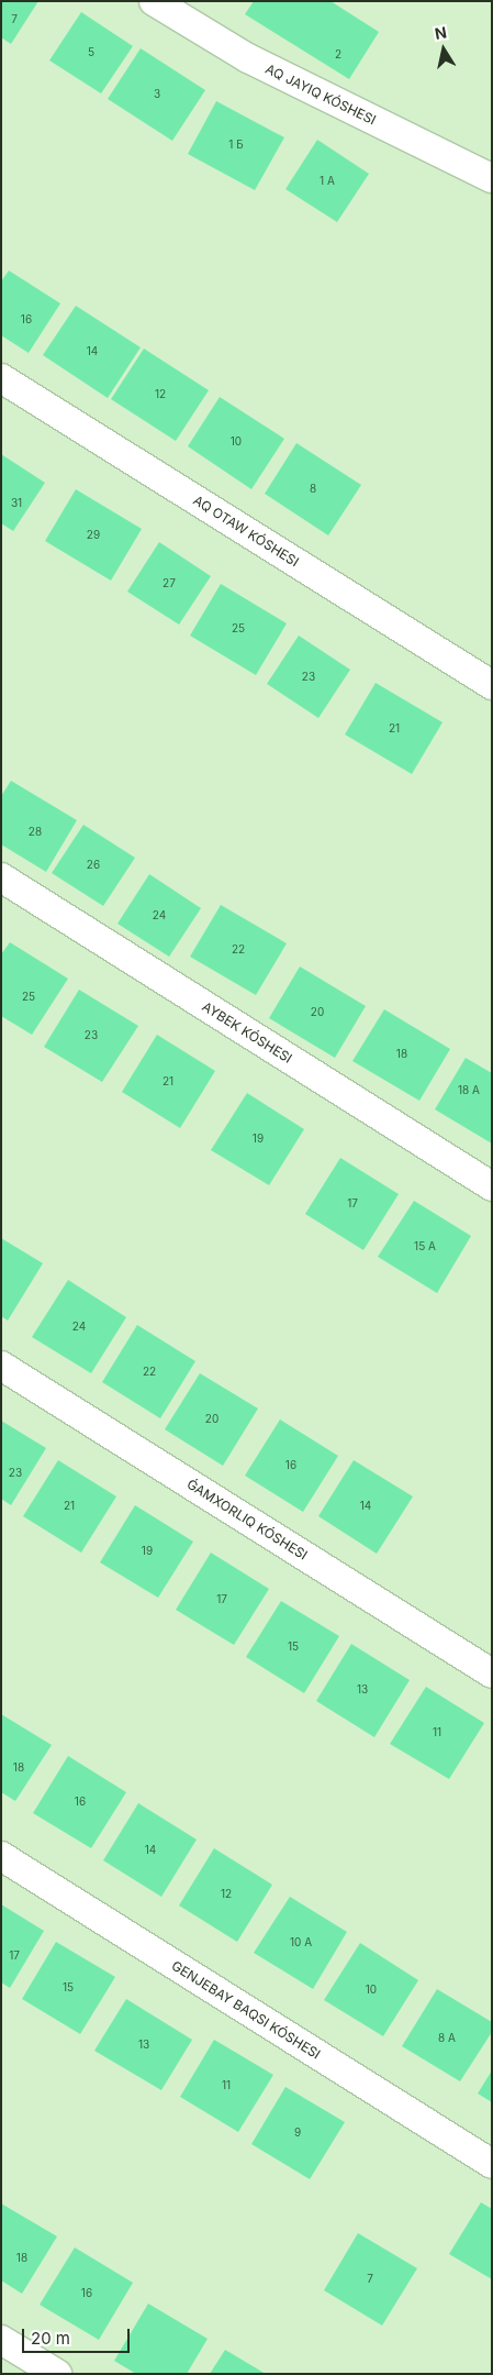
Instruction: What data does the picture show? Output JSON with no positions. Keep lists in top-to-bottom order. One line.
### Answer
{"streets":{"street":["AQ OTAW KÓSHESI","AYBEK KÓSHESI"]},"house_numbers":["7","5","2","3","1 Б","1 А","16","14","12","10","8","31","29","27","25","23","21","28","26","24","22","25","20","23","18","21","18 А","19","17","15 А","24","22","20","16","23","21","14","19","17","15","13","11","18","16","14","12","10 А","17","15","10","8 А","13","11","9","18","7","16"],"scale_bar":"20 m","north":"top"}
